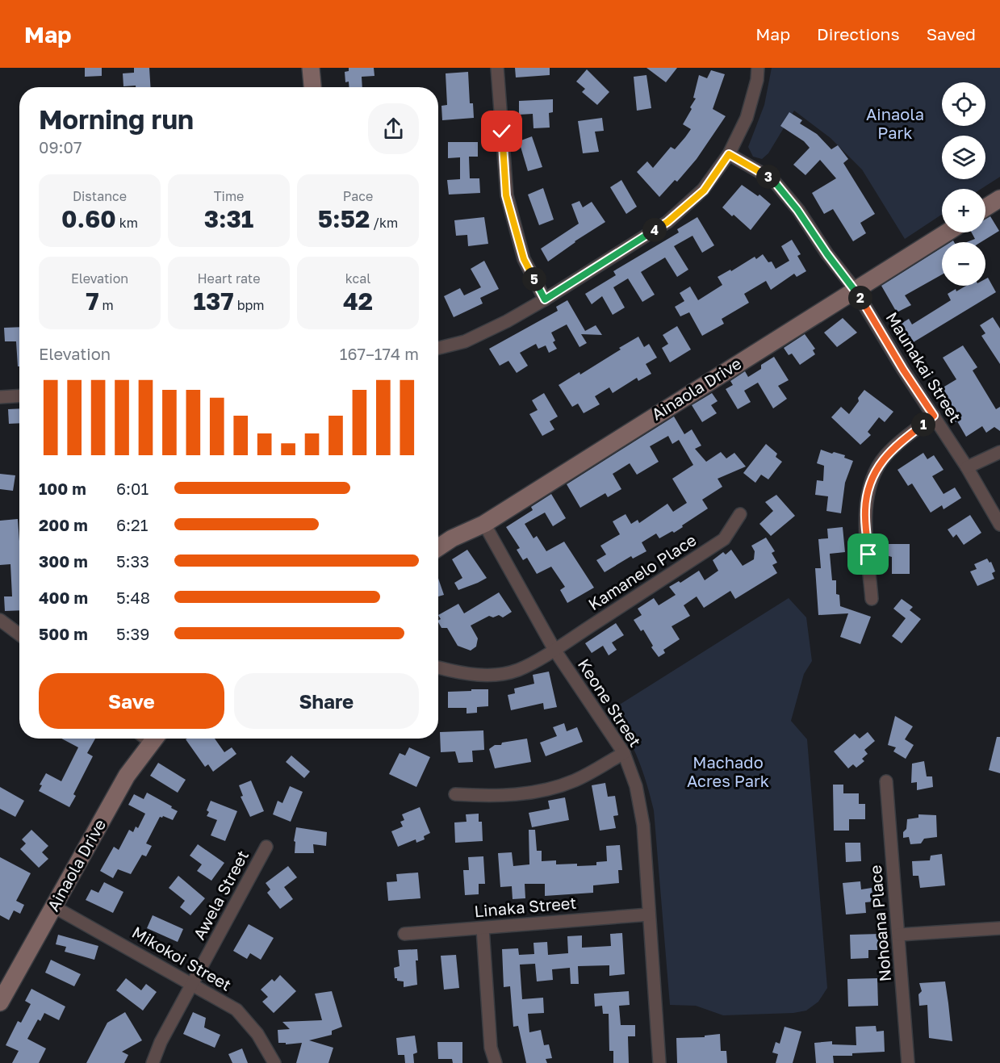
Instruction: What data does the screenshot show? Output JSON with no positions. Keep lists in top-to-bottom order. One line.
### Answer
{"streets":{"street":["Maunakai Street","Ainaola Drive","Kamanelo Place","Keone Street","Awela Street","Linaka Street","Nohoana Place","Mikokoi Street"]},"crossings":[["Maunakai Street","Ainaola Drive"],["Ainaola Drive","Keone Street"],["Ainaola Drive","Mikokoi Street"],["Kamanelo Place","Keone Street"],["Keone Street","Linaka Street"],["Awela Street","Mikokoi Street"]],"parks":["Ainaola Park","Machado Acres Park"],"page":{"header":"Map","nav":["Map","Directions","Saved"],"map_buttons":["+","−"],"heading":["Morning run","09:07"],"pins":["3","4","5","2","1"],"stats":[["Distance","0.60 km"],["Time","3:31"],["Pace","5:52 /km"],["Elevation","7 m"],["Heart rate","137 bpm"],["kcal","42"]],"chart":["Elevation","167–174 m"],"list":[{"name":"100 m","note":"6:01"},{"name":"200 m","note":"6:21"},{"name":"300 m","note":"5:33"},{"name":"400 m","note":"5:48"},{"name":"500 m","note":"5:39"}],"buttons":["Save","Share"]}}
